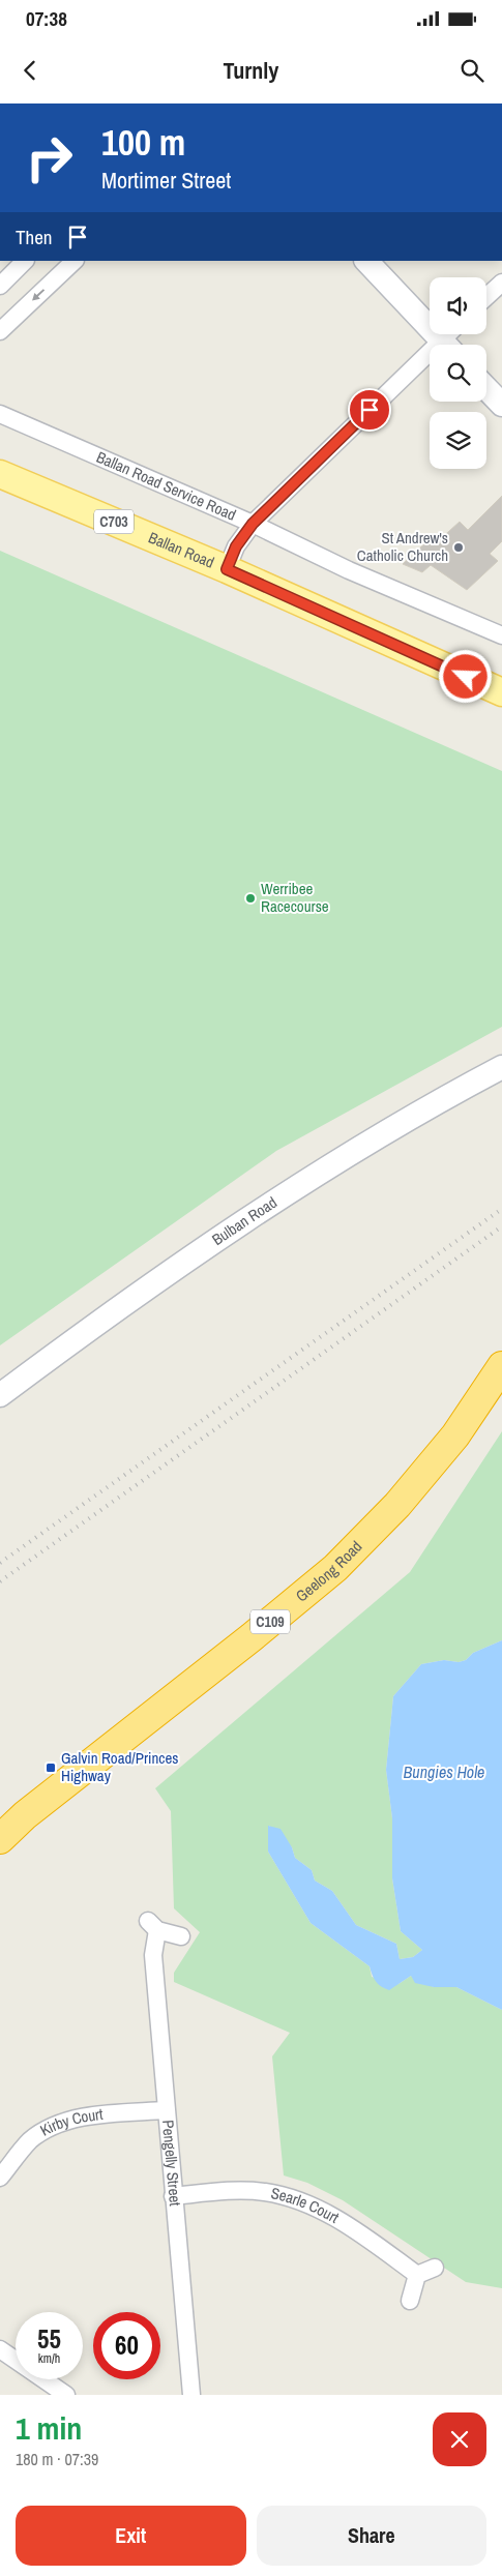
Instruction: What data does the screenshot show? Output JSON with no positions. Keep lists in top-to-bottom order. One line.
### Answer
{"streets":{"highway":["Geelong Road","C109"],"main road":["C703","Ballan Road"],"street":["Ballan Road Service Road","Bulban Road","Kirby Court","Pengelly Street","Searle Court"]},"crossings":[["Kirby Court","Pengelly Street"],["Pengelly Street","Searle Court"]],"water":["Bungies Hole"],"places":{"other":["St Andrew's Catholic Church","Werribee Racecourse"],"transit":["Galvin Road/Princes Highway"]},"page":{"status":"07:38","header":"Turnly","turn":["100 m","Mortimer Street"],"then":"Then","speed":"55 km/h","limit":"60","heading":["1 min","180 m · 07:39"],"buttons":["Exit","Share"]}}
